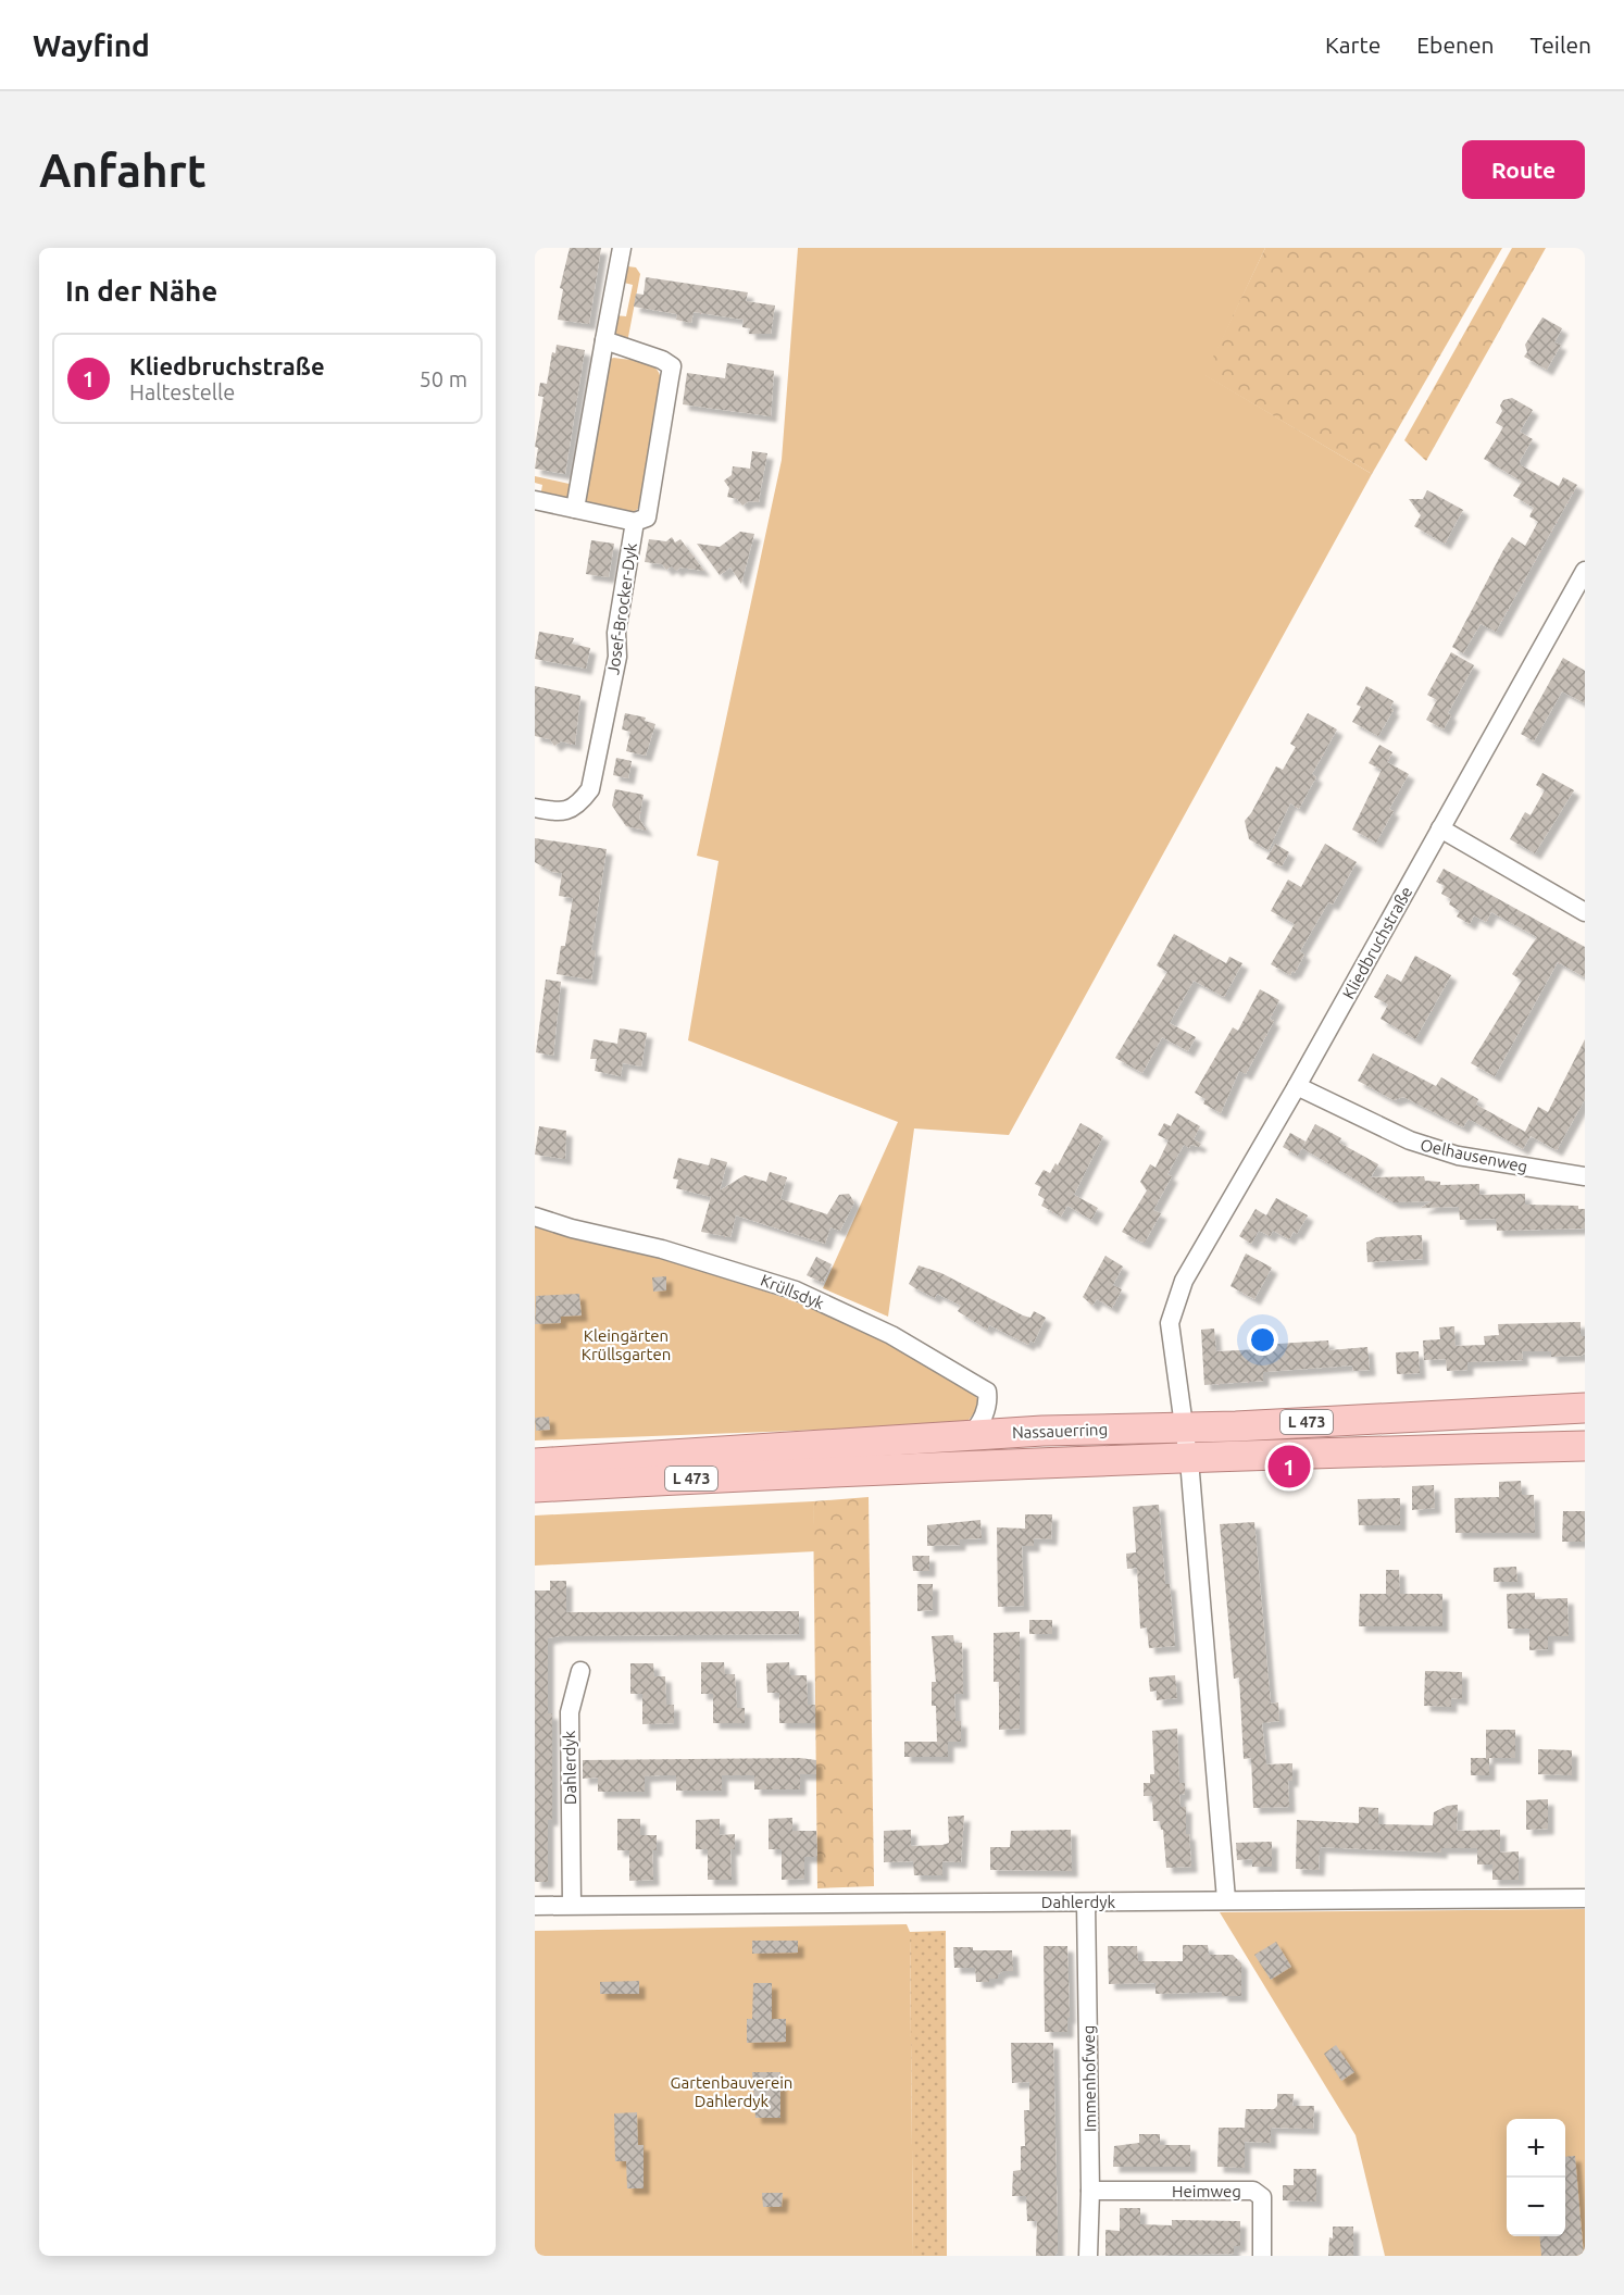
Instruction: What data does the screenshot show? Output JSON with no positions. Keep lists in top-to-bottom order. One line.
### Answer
{"streets":{"main road":["L 473","Nassauerring"],"street":["Josef-Brocker-Dyk","Kliedbruchstraße","Oelhausenweg","Krüllsdyk","Dahlerdyk","Immenhofweg","Heimweg"]},"crossings":[["Kliedbruchstraße","Oelhausenweg"],["Kliedbruchstraße","Nassauerring"],["Kliedbruchstraße","Dahlerdyk"],["Krüllsdyk","Nassauerring"],["Dahlerdyk","Immenhofweg"],["Immenhofweg","Heimweg"]],"parks":["Kleingärten Krüllsgarten","Gartenbauverein Dahlerdyk"],"page":{"header":"Wayfind","nav":["Karte","Ebenen","Teilen"],"buttons":"Route","title":"Anfahrt","heading":"In der Nähe","list":[{"mark":"1","name":"Kliedbruchstraße","note":"Haltestelle","value":"50 m"}],"pins":"1","map_buttons":["+","−"]}}
